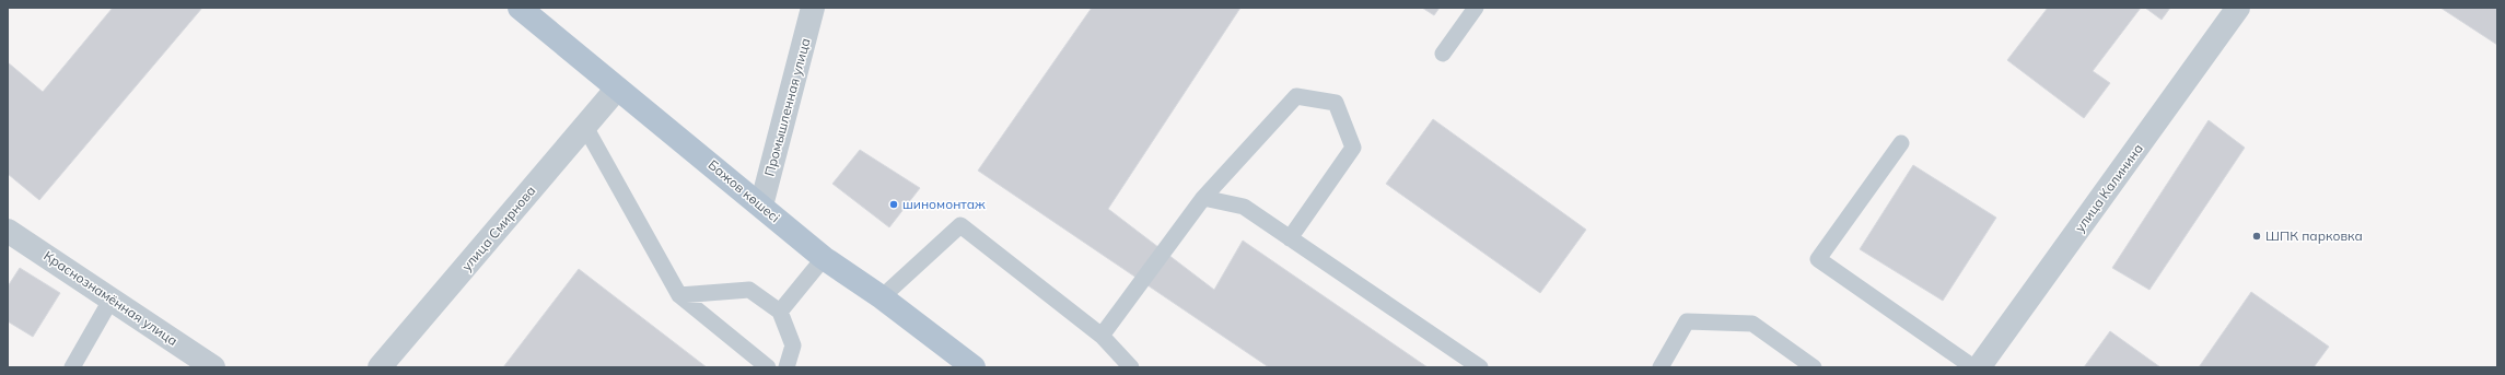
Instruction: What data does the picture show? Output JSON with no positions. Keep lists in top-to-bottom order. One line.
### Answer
{"streets":{"main road":["Бажов көшесі"],"street":["Промышленная улица","улица Калинина","улица Смирнова","Краснознамённая улица"]},"crossings":[["Промышленная улица","Бажов көшесі"],["Бажов көшесі","улица Смирнова"]],"places":["шиномонтаж","ШПК парковка"]}
